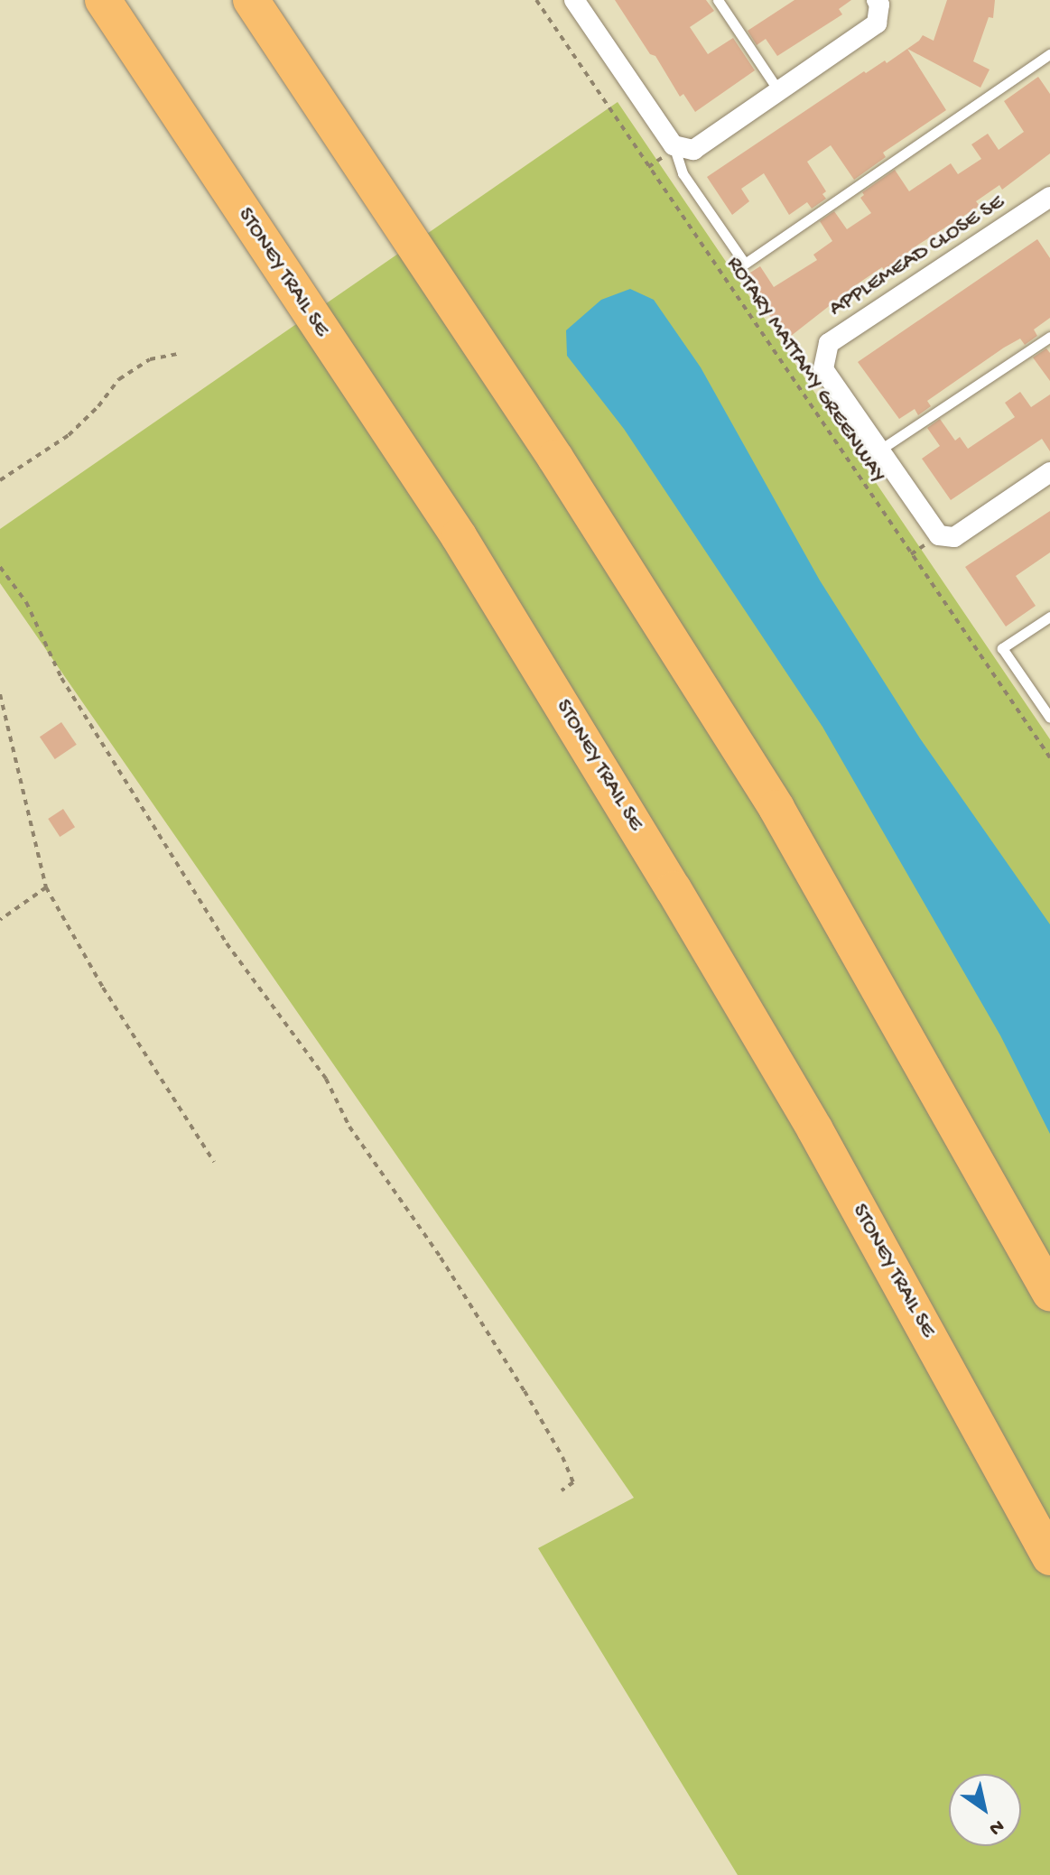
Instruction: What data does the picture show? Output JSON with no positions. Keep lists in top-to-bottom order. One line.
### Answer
{"streets":{"highway":["STONEY TRAIL SE"],"street":["APPLEMEAD CLOSE SE"],"path":["ROTARY MATTAMY GREENWAY"]},"north":"bottom right"}
